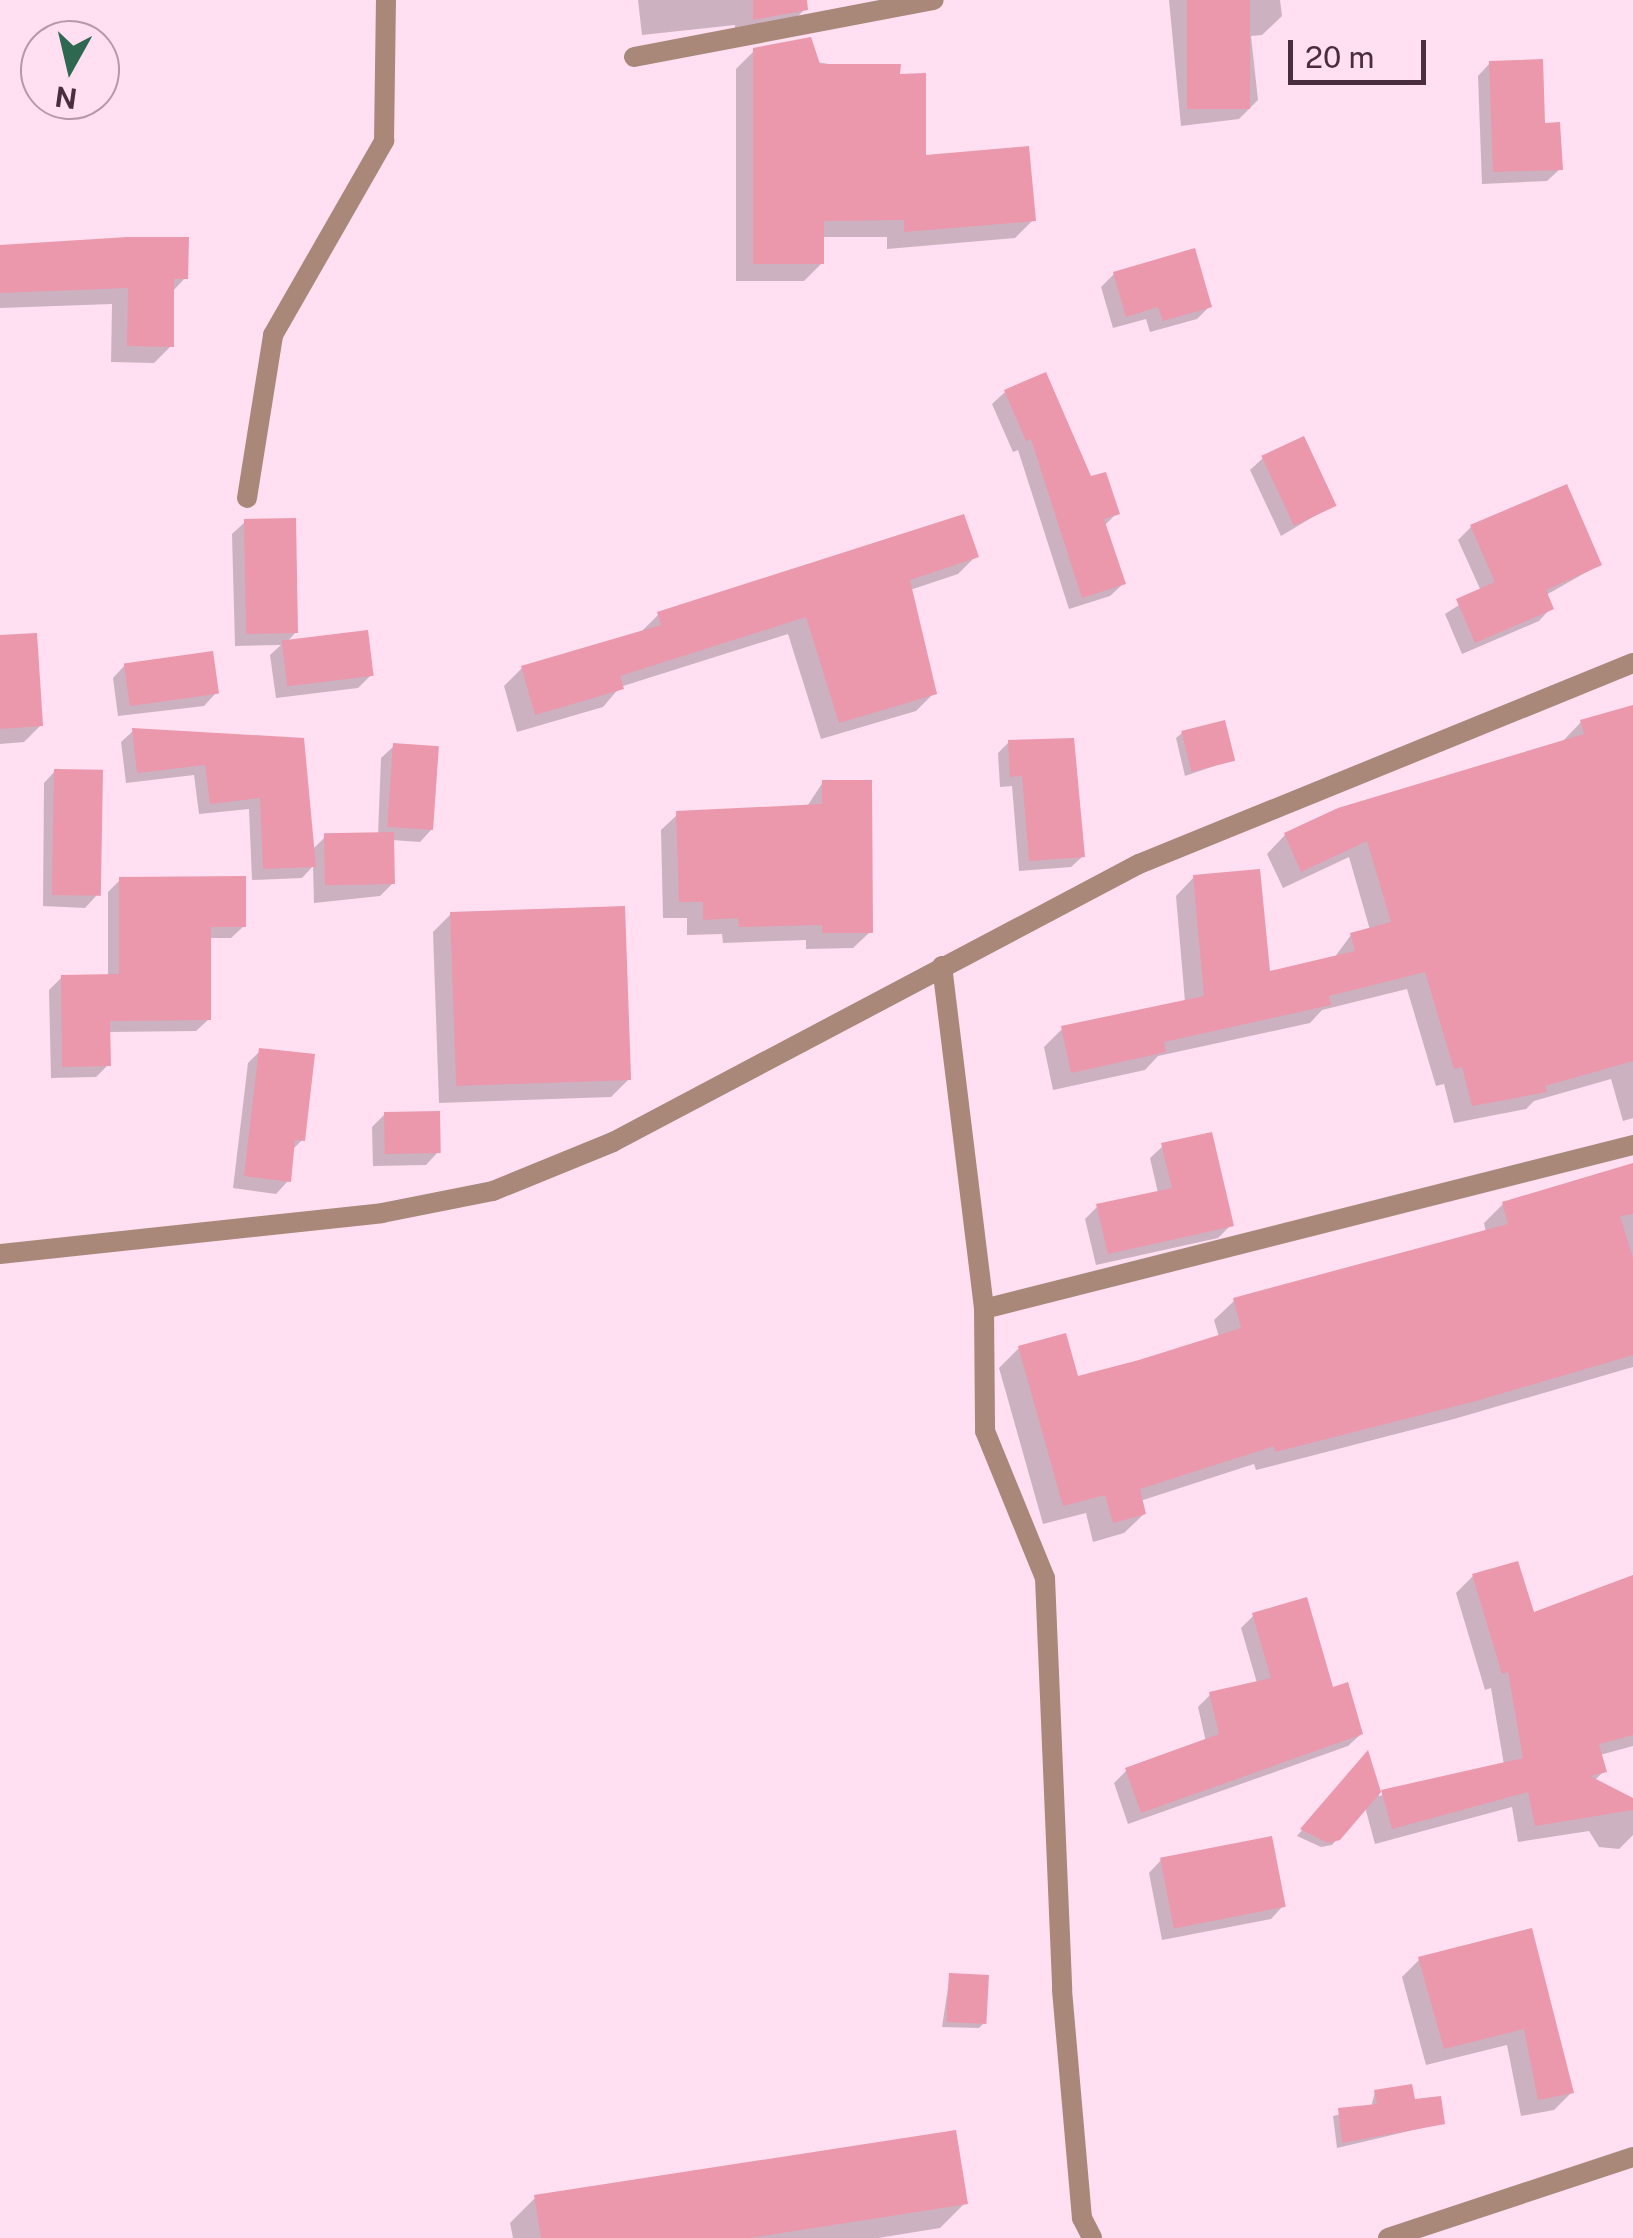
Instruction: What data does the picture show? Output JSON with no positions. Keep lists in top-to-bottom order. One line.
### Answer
{"scale_bar":"20 m","north":"bottom"}
